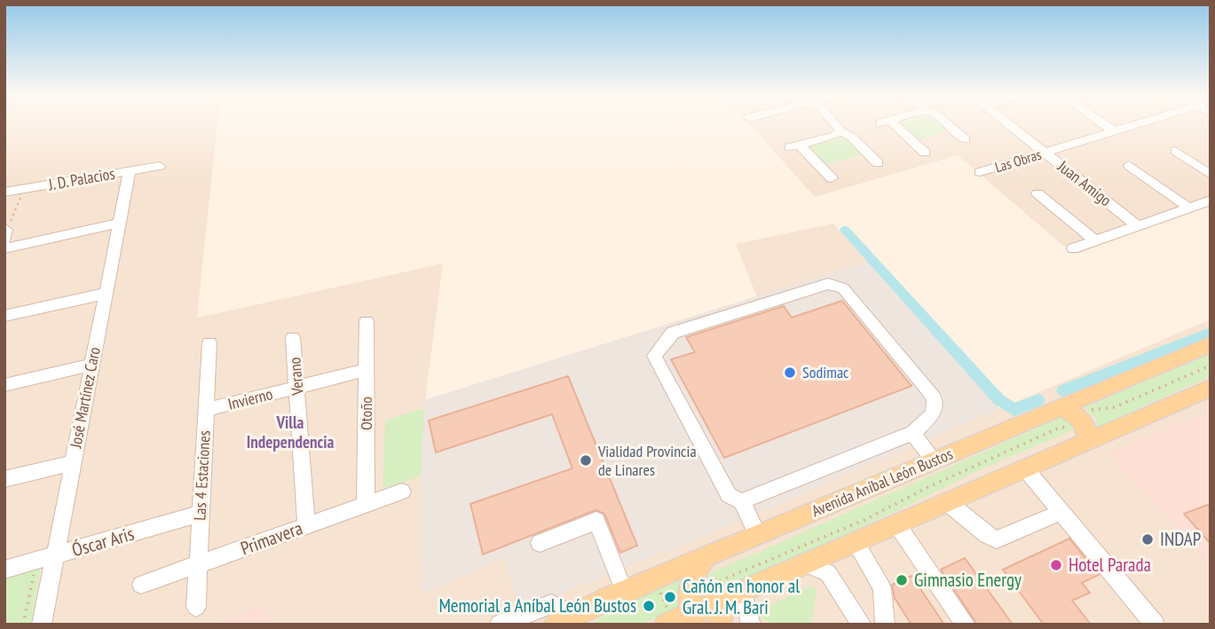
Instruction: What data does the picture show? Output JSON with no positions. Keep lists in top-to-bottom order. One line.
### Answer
{"streets":{"main road":["Avenida Aníbal León Bustos"],"street":["Las Obras","J. D. Palacios","Juan Amigo","Verano","José Martínez Caro","Invierno","Otoño","Las 4 Estaciones","Primavera","Óscar Aris"]},"crossings":[["Las Obras","Juan Amigo"],["J. D. Palacios","José Martínez Caro"],["Verano","Invierno"],["Verano","Primavera"],["José Martínez Caro","Óscar Aris"],["Invierno","Otoño"],["Invierno","Las 4 Estaciones"],["Otoño","Primavera"],["Las 4 Estaciones","Primavera"],["Las 4 Estaciones","Óscar Aris"]],"districts":["Villa Independencia"],"places":["Sodimac","Vialidad Provincia de Linares","INDAP","Hotel Parada","Gimnasio Energy","Cañón en honor al Gral. J. M. Bari","Memorial a Aníbal León Bustos"]}
